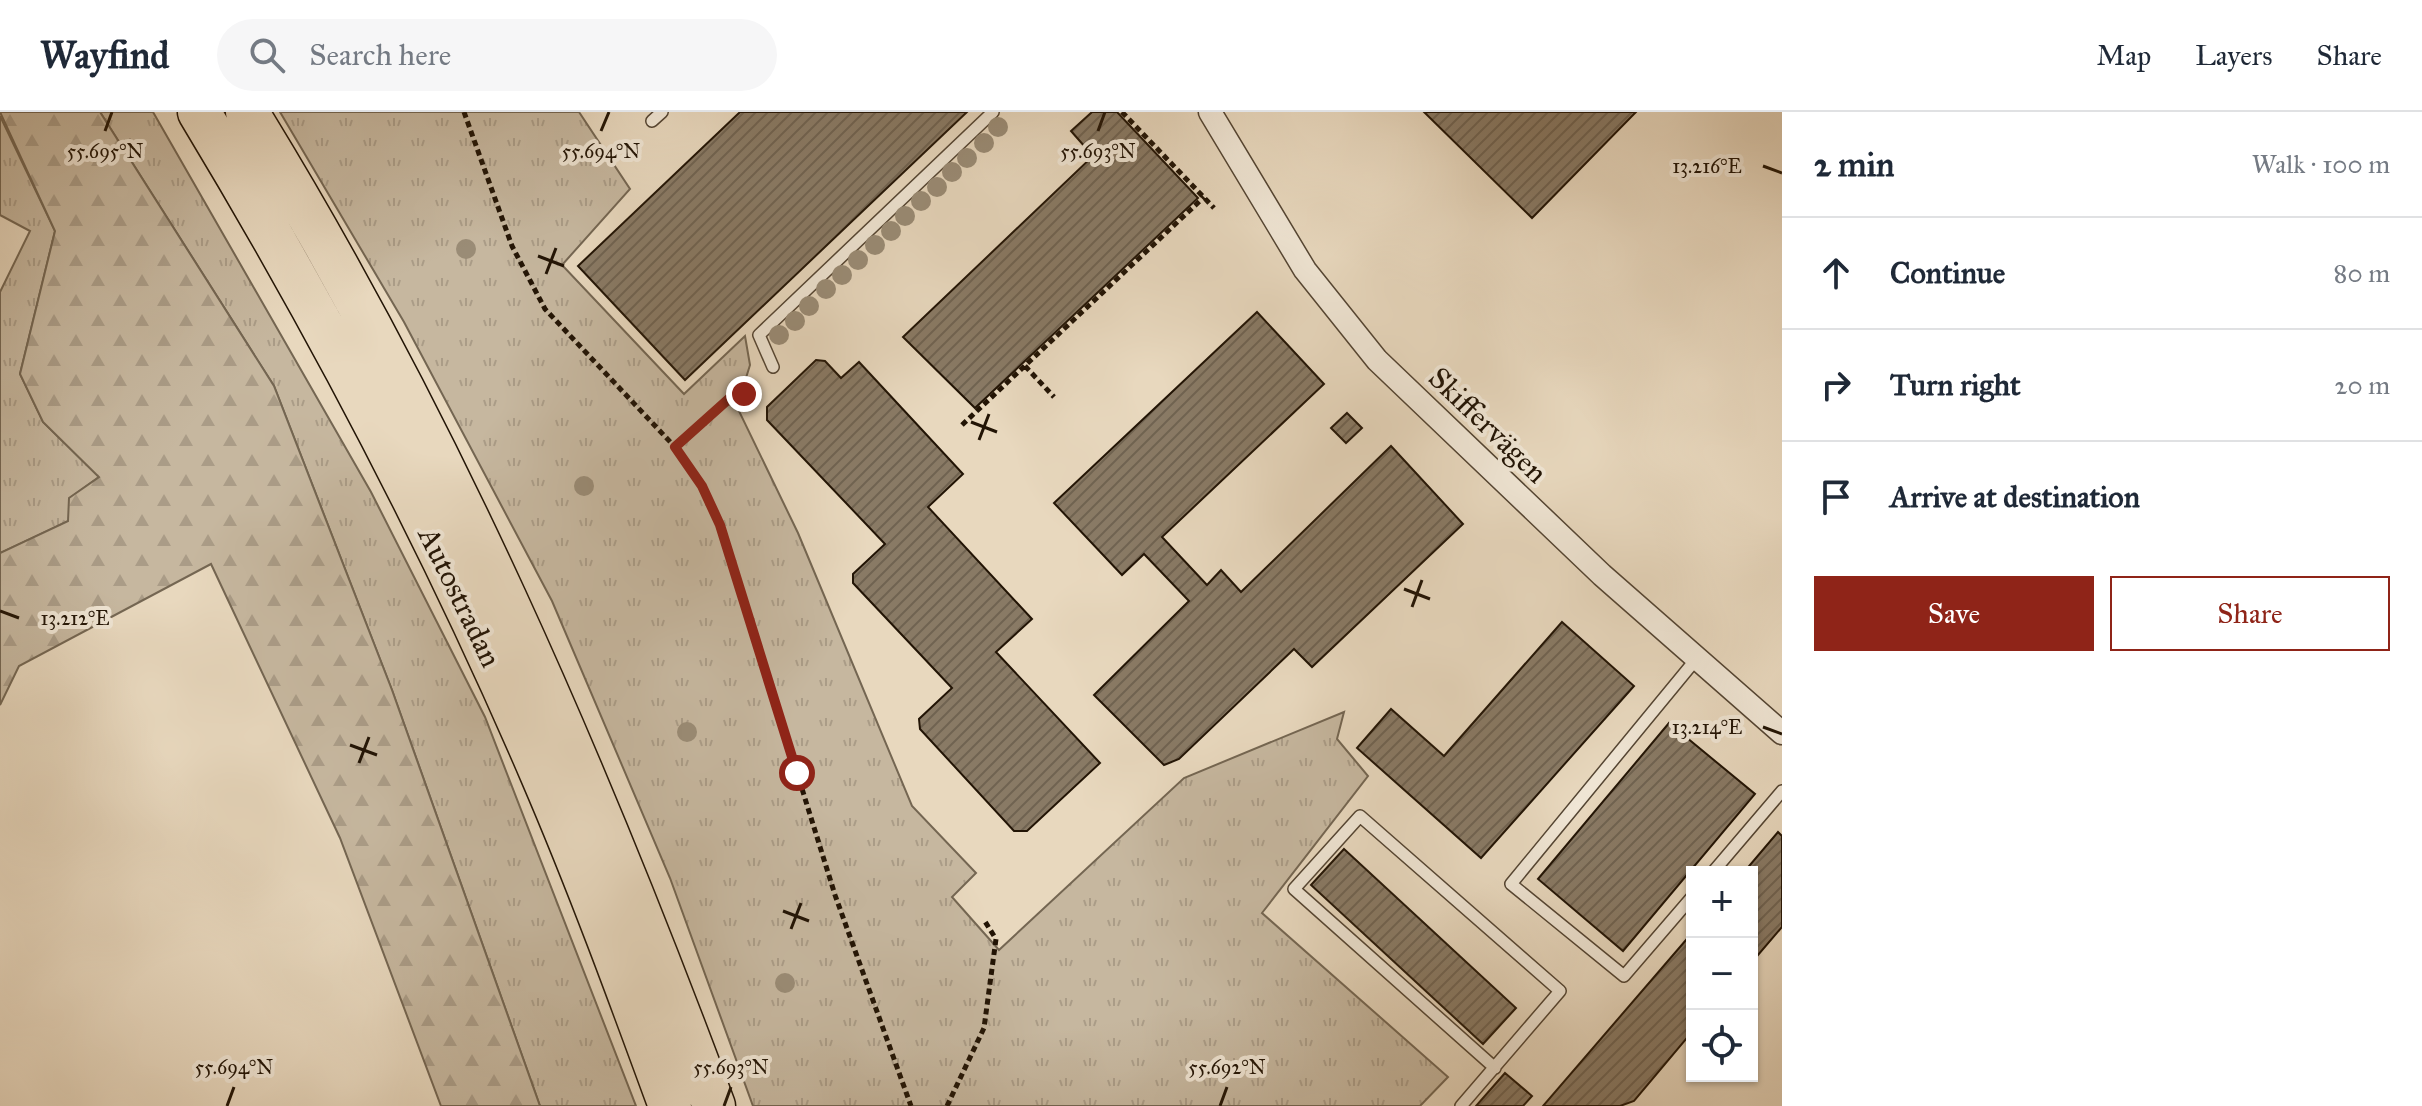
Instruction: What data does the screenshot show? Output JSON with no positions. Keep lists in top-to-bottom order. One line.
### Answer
{"streets":{"highway":["Autostradan"],"street":["Skiffervägen"]},"page":{"header":"Wayfind","search":"Search here","nav":["Map","Layers","Share"],"heading":["2 min","Walk · 100 m"],"list":[["Continue","80 m"],["Turn right","20 m"],"Arrive at destination"],"buttons":["Save","Share"],"map_buttons":["+","−"]},"coordinates":["55.694°N","55.693°N","55.695°N","13.216°E","13.212°E","13.214°E","55.692°N"]}
